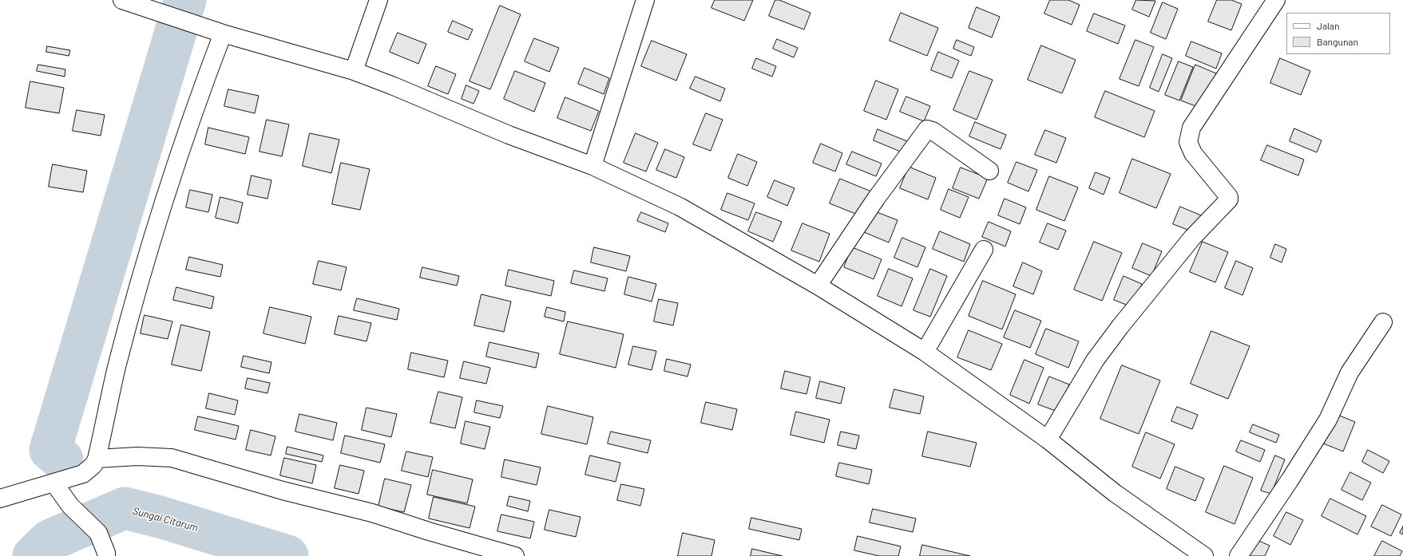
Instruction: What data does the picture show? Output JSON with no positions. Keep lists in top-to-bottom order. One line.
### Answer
{"water":["Sungai Citarum"],"legend":["Jalan","Bangunan"]}
